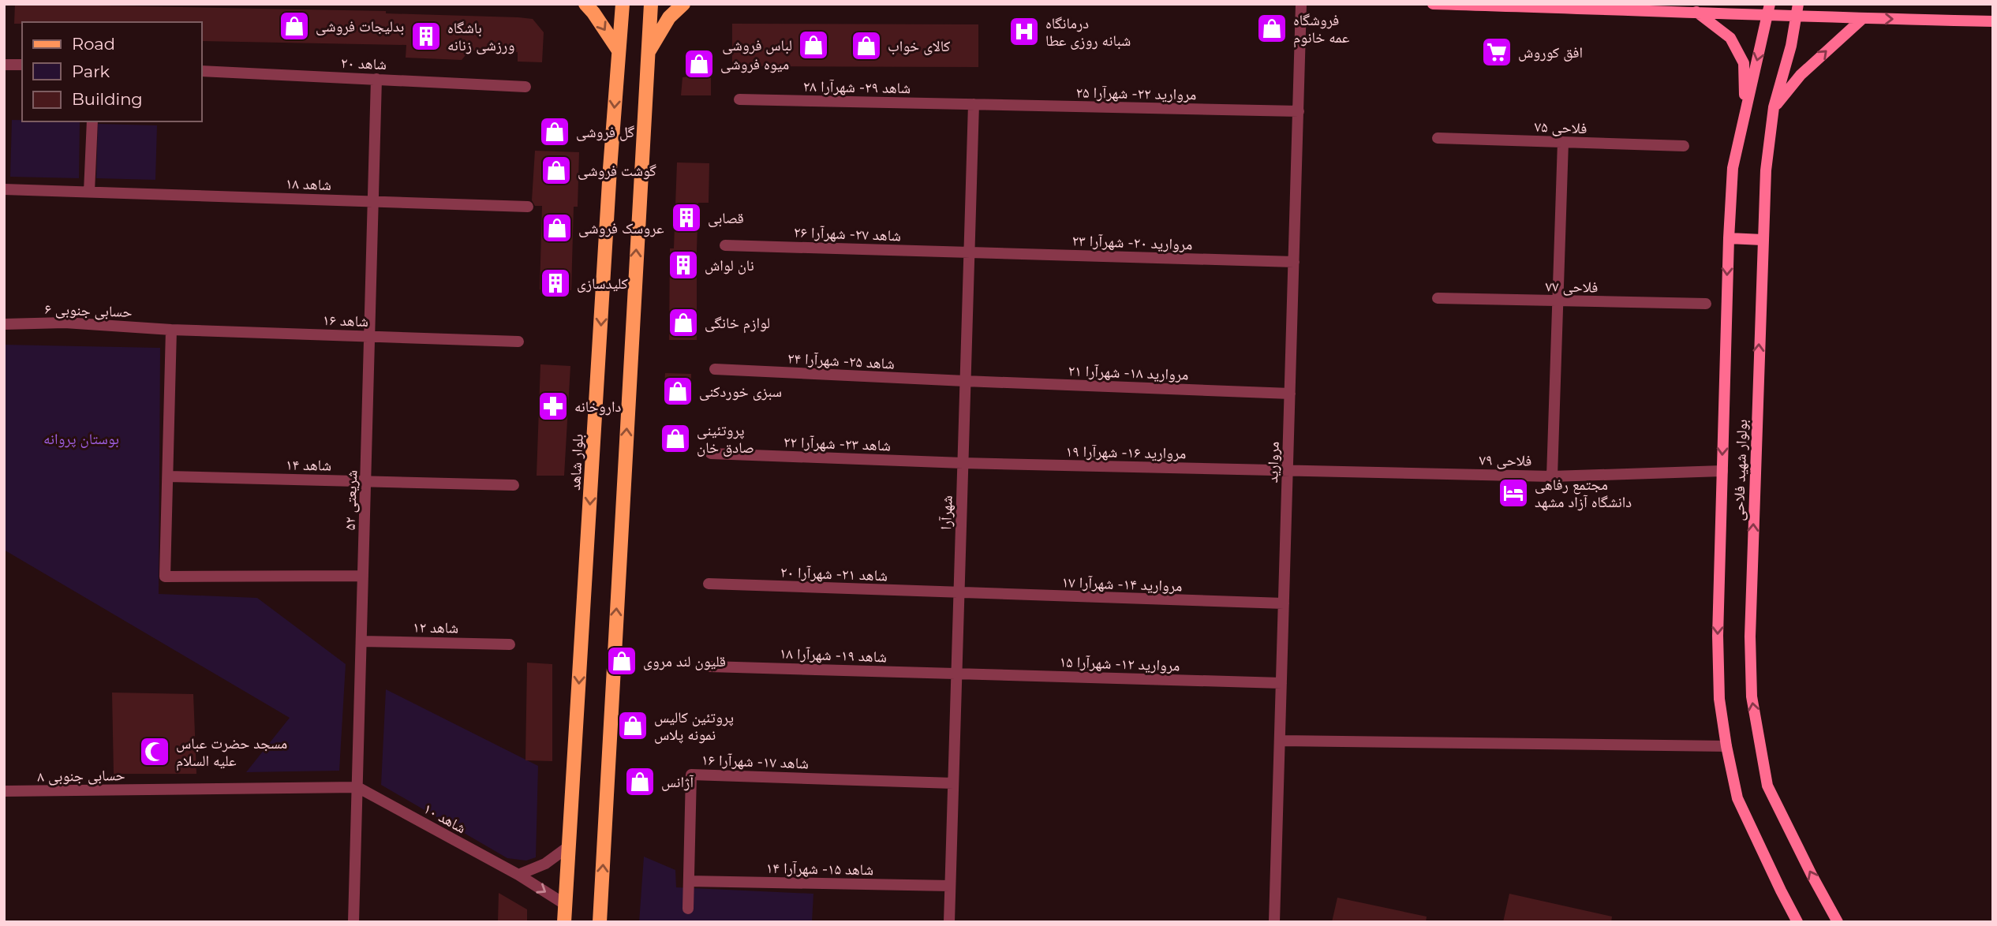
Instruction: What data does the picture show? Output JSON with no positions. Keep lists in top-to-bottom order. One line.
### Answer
{"streets":{"main road":["بلوار شاهد","بولوار شهید فلاحی"],"street":["شاهد ۲۰","شاهد ۲۹- شهرآرا ۲۸","مروارید ۲۲- شهرآرا ۲۵","فلاحی ۷۵","شاهد ۱۸","شاهد ۲۷- شهرآرا ۲۶","مروارید ۲۰- شهرآرا ۲۳","فلاحی ۷۷","حسابی جنوبی ۶","شاهد ۱۶","شاهد ۲۵- شهرآرا ۲۴","مروارید ۱۸- شهرآرا ۲۱","شاهد ۲۳- شهرآرا ۲۲","مروارید ۱۶- شهرآرا ۱۹","فلاحی ۷۹","مروارید","شاهد ۱۴","شریعتی ۵۲","شهرآرا","شاهد ۲۱- شهرآرا ۲۰","مروارید ۱۴- شهرآرا ۱۷","شاهد ۱۲","شاهد ۱۹- شهرآرا ۱۸","مروارید ۱۲- شهرآرا ۱۵","شاهد ۱۷- شهرآرا ۱۶","حسابی جنوبی ۸","شاهد ۱۰","شاهد ۱۵- شهرآرا ۱۴"]},"crossings":[["شاهد ۲۰","شریعتی ۵۲"],["شاهد ۲۹- شهرآرا ۲۸","مروارید ۲۲- شهرآرا ۲۵"],["شاهد ۲۹- شهرآرا ۲۸","شهرآرا"],["مروارید ۲۲- شهرآرا ۲۵","مروارید"],["مروارید ۲۲- شهرآرا ۲۵","شهرآرا"],["شاهد ۱۸","شریعتی ۵۲"],["شاهد ۲۷- شهرآرا ۲۶","مروارید ۲۰- شهرآرا ۲۳"],["شاهد ۲۷- شهرآرا ۲۶","شهرآرا"],["مروارید ۲۰- شهرآرا ۲۳","مروارید"],["مروارید ۲۰- شهرآرا ۲۳","شهرآرا"],["حسابی جنوبی ۶","شاهد ۱۶"],["شاهد ۱۶","شریعتی ۵۲"],["شاهد ۲۵- شهرآرا ۲۴","مروارید ۱۸- شهرآرا ۲۱"],["شاهد ۲۵- شهرآرا ۲۴","شهرآرا"],["مروارید ۱۸- شهرآرا ۲۱","مروارید"],["مروارید ۱۸- شهرآرا ۲۱","شهرآرا"],["شاهد ۲۳- شهرآرا ۲۲","مروارید ۱۶- شهرآرا ۱۹"],["شاهد ۲۳- شهرآرا ۲۲","شهرآرا"],["مروارید ۱۶- شهرآرا ۱۹","فلاحی ۷۹"],["مروارید ۱۶- شهرآرا ۱۹","مروارید"],["مروارید ۱۶- شهرآرا ۱۹","شهرآرا"],["فلاحی ۷۹","مروارید"],["فلاحی ۷۹","بولوار شهید فلاحی"],["بلوار شاهد","شاهد ۱۰"],["مروارید","مروارید ۱۴- شهرآرا ۱۷"],["مروارید","مروارید ۱۲- شهرآرا ۱۵"],["شاهد ۱۴","شریعتی ۵۲"],["شریعتی ۵۲","شاهد ۱۲"],["شریعتی ۵۲","حسابی جنوبی ۸"],["شریعتی ۵۲","شاهد ۱۰"],["شهرآرا","شاهد ۲۱- شهرآرا ۲۰"],["شهرآرا","مروارید ۱۴- شهرآرا ۱۷"],["شهرآرا","شاهد ۱۹- شهرآرا ۱۸"],["شهرآرا","مروارید ۱۲- شهرآرا ۱۵"],["شهرآرا","شاهد ۱۷- شهرآرا ۱۶"],["شهرآرا","شاهد ۱۵- شهرآرا ۱۴"],["شاهد ۲۱- شهرآرا ۲۰","مروارید ۱۴- شهرآرا ۱۷"],["شاهد ۱۹- شهرآرا ۱۸","مروارید ۱۲- شهرآرا ۱۵"],["شاهد ۱۷- شهرآرا ۱۶","شاهد ۱۵- شهرآرا ۱۴"],["حسابی جنوبی ۸","شاهد ۱۰"]],"parks":["بوستان پروانه"],"places":{"shop":["بدلیجات فروشی","فروشگاه عمه خانوم","لباس فروشی","کالای خواب","میوه فروشی","گل فروشی","گوشت فروشی","عروسک فروشی","لوازم خانگی","سبزی خوردکنی","پروتئینی صادق خان","قلیون لند مروی","پروتئین کالیس نمونه پلاس","آژانس"],"hospital":["درمانگاه شبانه روزی عطا"],"building":["باشگاه ورزشی زنانه","قصابی","نان لواش","کلیدسازی"],"supermarket":["افق کوروش"],"pharmacy":["داروخانه"],"hotel":["مجتمع رفاهی دانشگاه آزاد مشهد"],"mosque":["مسجد حضرت عباس علیه السلام"]},"legend":["Road","Park","Building"]}
